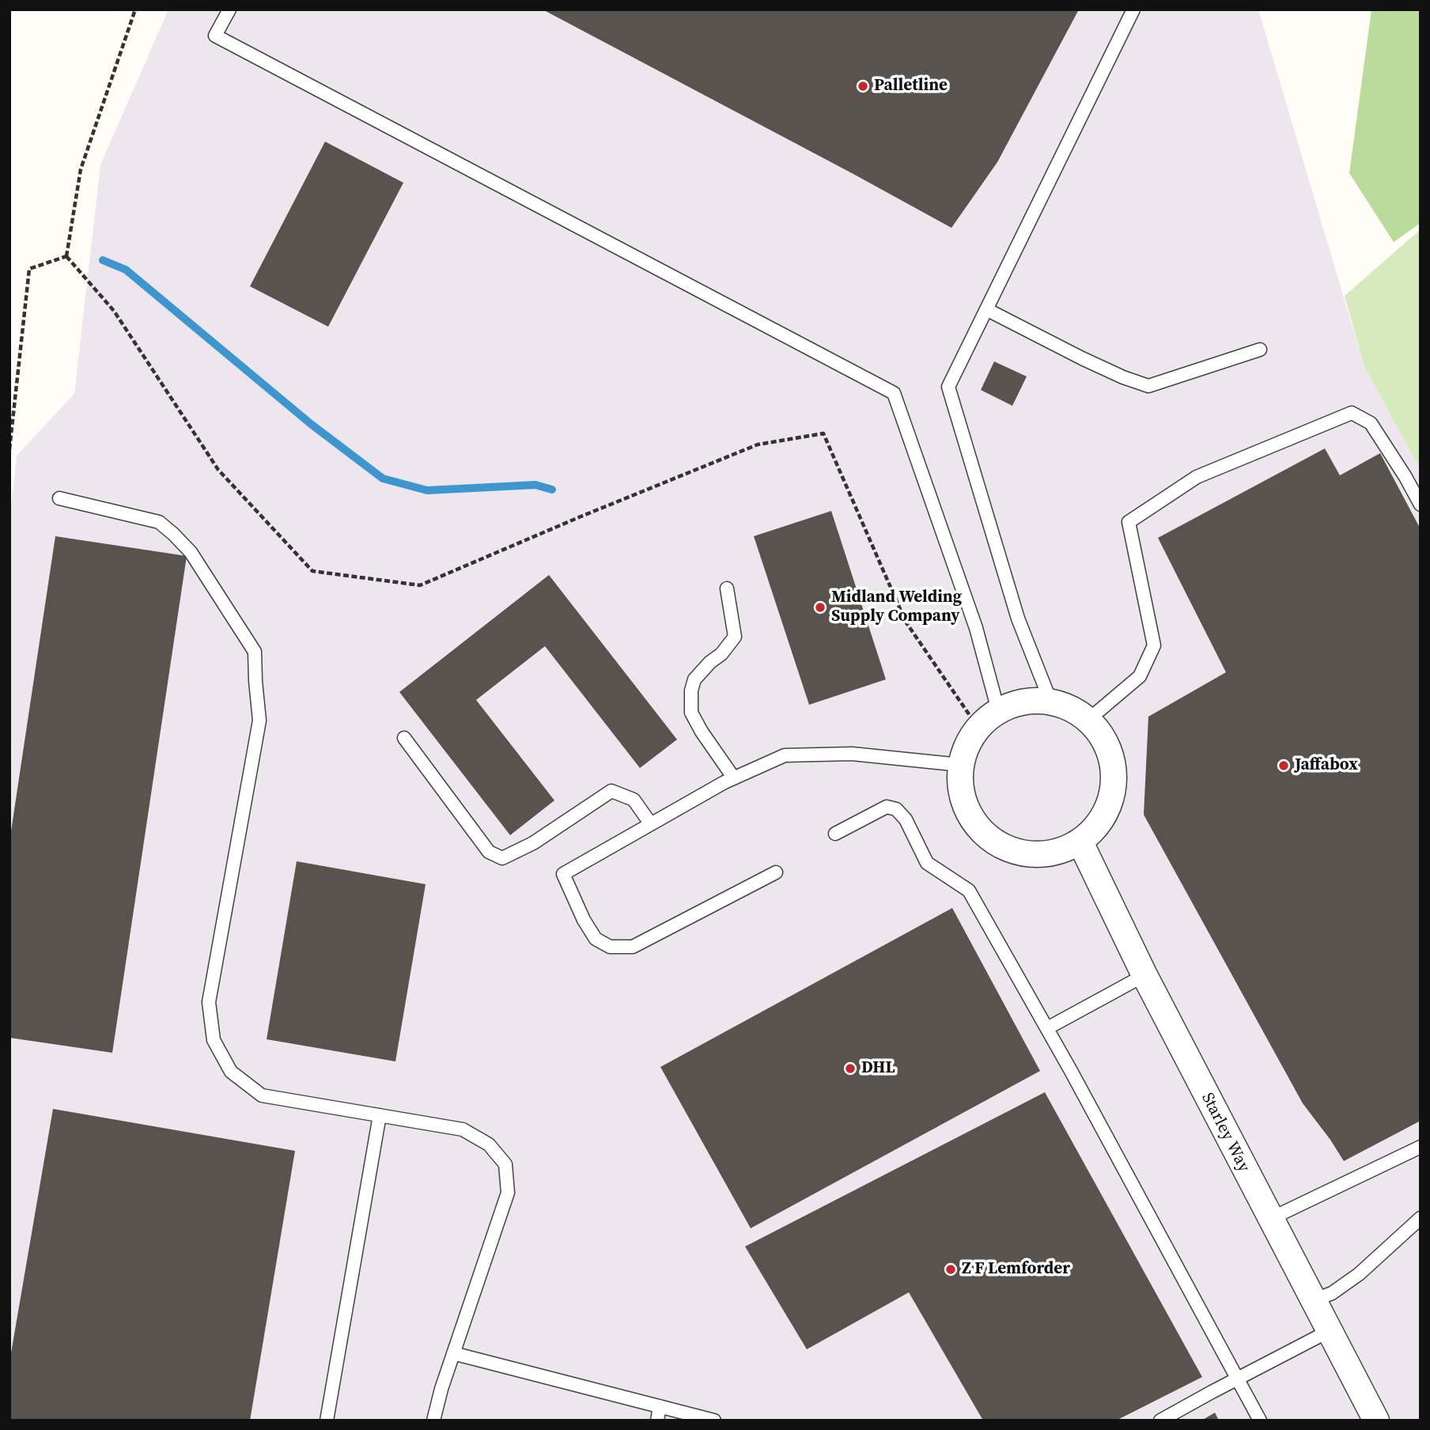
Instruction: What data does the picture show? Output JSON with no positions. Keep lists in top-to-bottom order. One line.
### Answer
{"streets":{"street":["Starley Way"]},"places":["Palletline","Midland Welding Supply Company","Jaffabox","DHL","Z F Lemforder"]}
